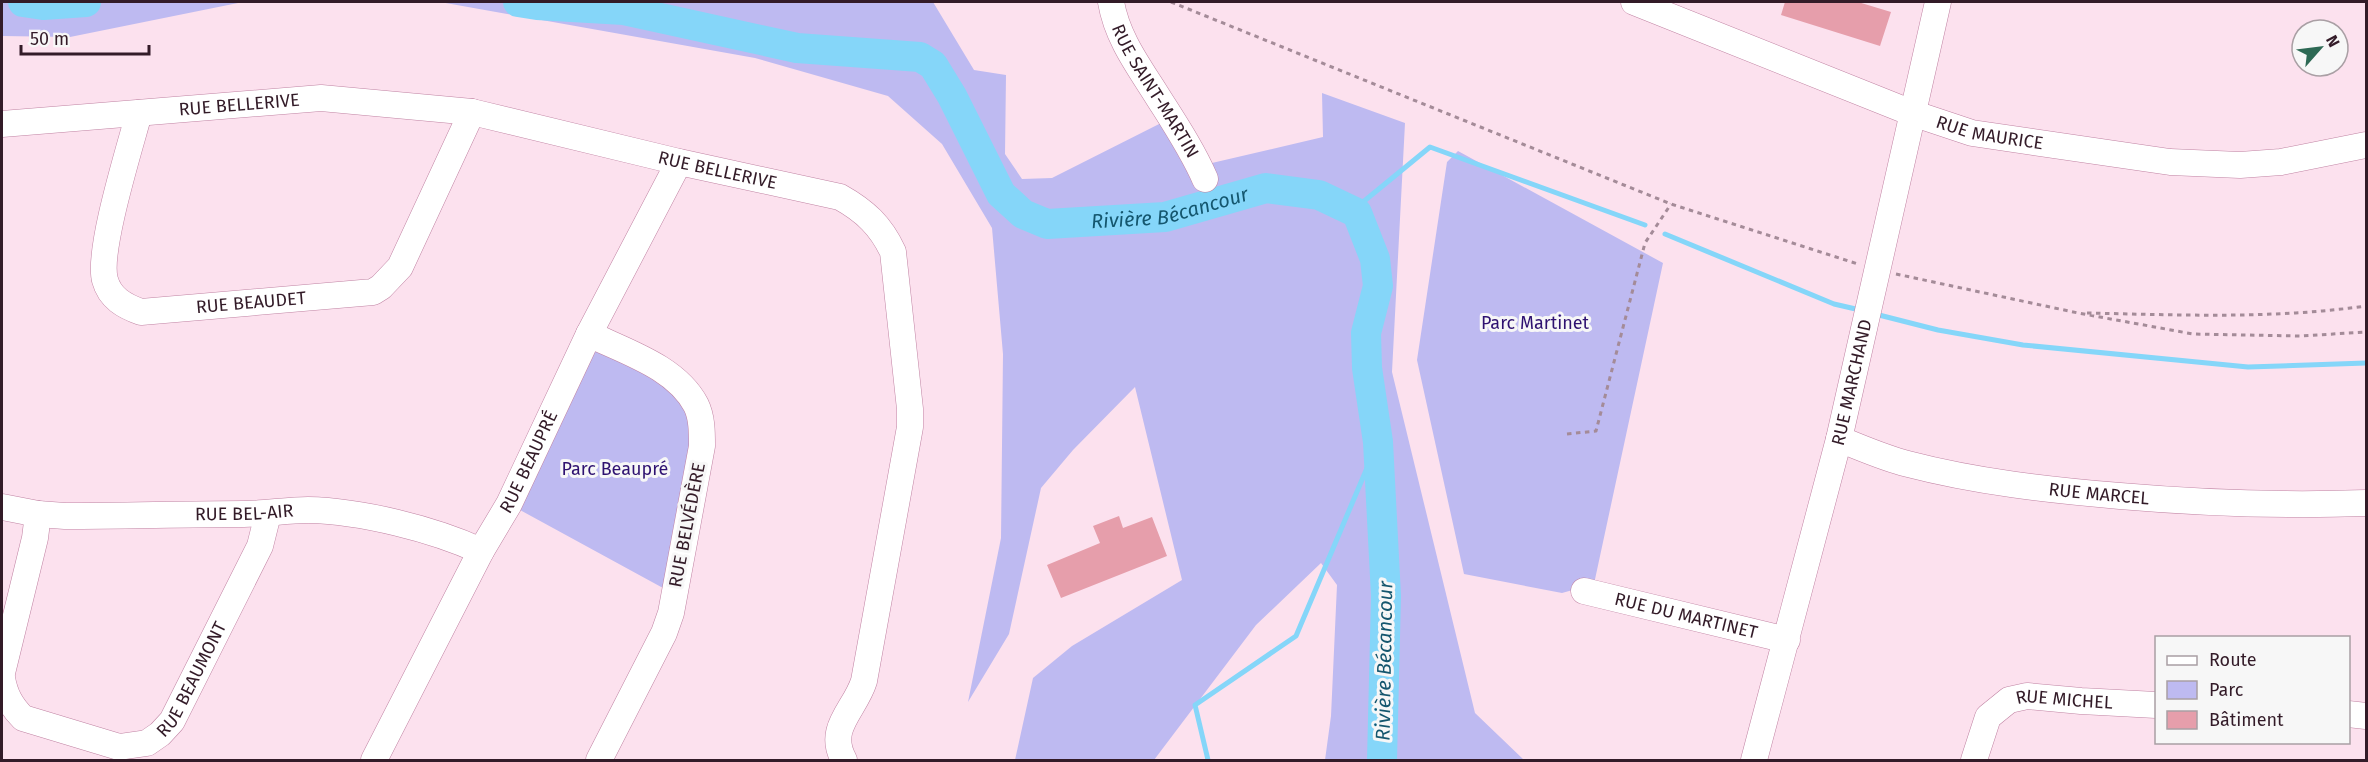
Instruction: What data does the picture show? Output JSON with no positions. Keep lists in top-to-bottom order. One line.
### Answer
{"streets":{"street":["RUE SAINT-MARTIN","RUE BELLERIVE","RUE MAURICE","RUE BEAUDET","RUE MARCHAND","RUE BEAUPRÉ","RUE MARCEL","RUE BEL-AIR","RUE BELVÉDÈRE","RUE DU MARTINET","RUE BEAUMONT","RUE MICHEL"]},"crossings":[["RUE BELLERIVE","RUE BEAUDET"],["RUE BELLERIVE","RUE BEAUPRÉ"],["RUE MAURICE","RUE MARCHAND"],["RUE MARCHAND","RUE MARCEL"],["RUE MARCHAND","RUE DU MARTINET"],["RUE BEAUPRÉ","RUE BEL-AIR"],["RUE BEAUPRÉ","RUE BELVÉDÈRE"],["RUE BEL-AIR","RUE BEAUMONT"]],"water":["Rivière Bécancour"],"parks":["Parc Martinet","Parc Beaupré"],"legend":["Route","Parc","Bâtiment"],"scale_bar":"50 m","north":"top right"}
